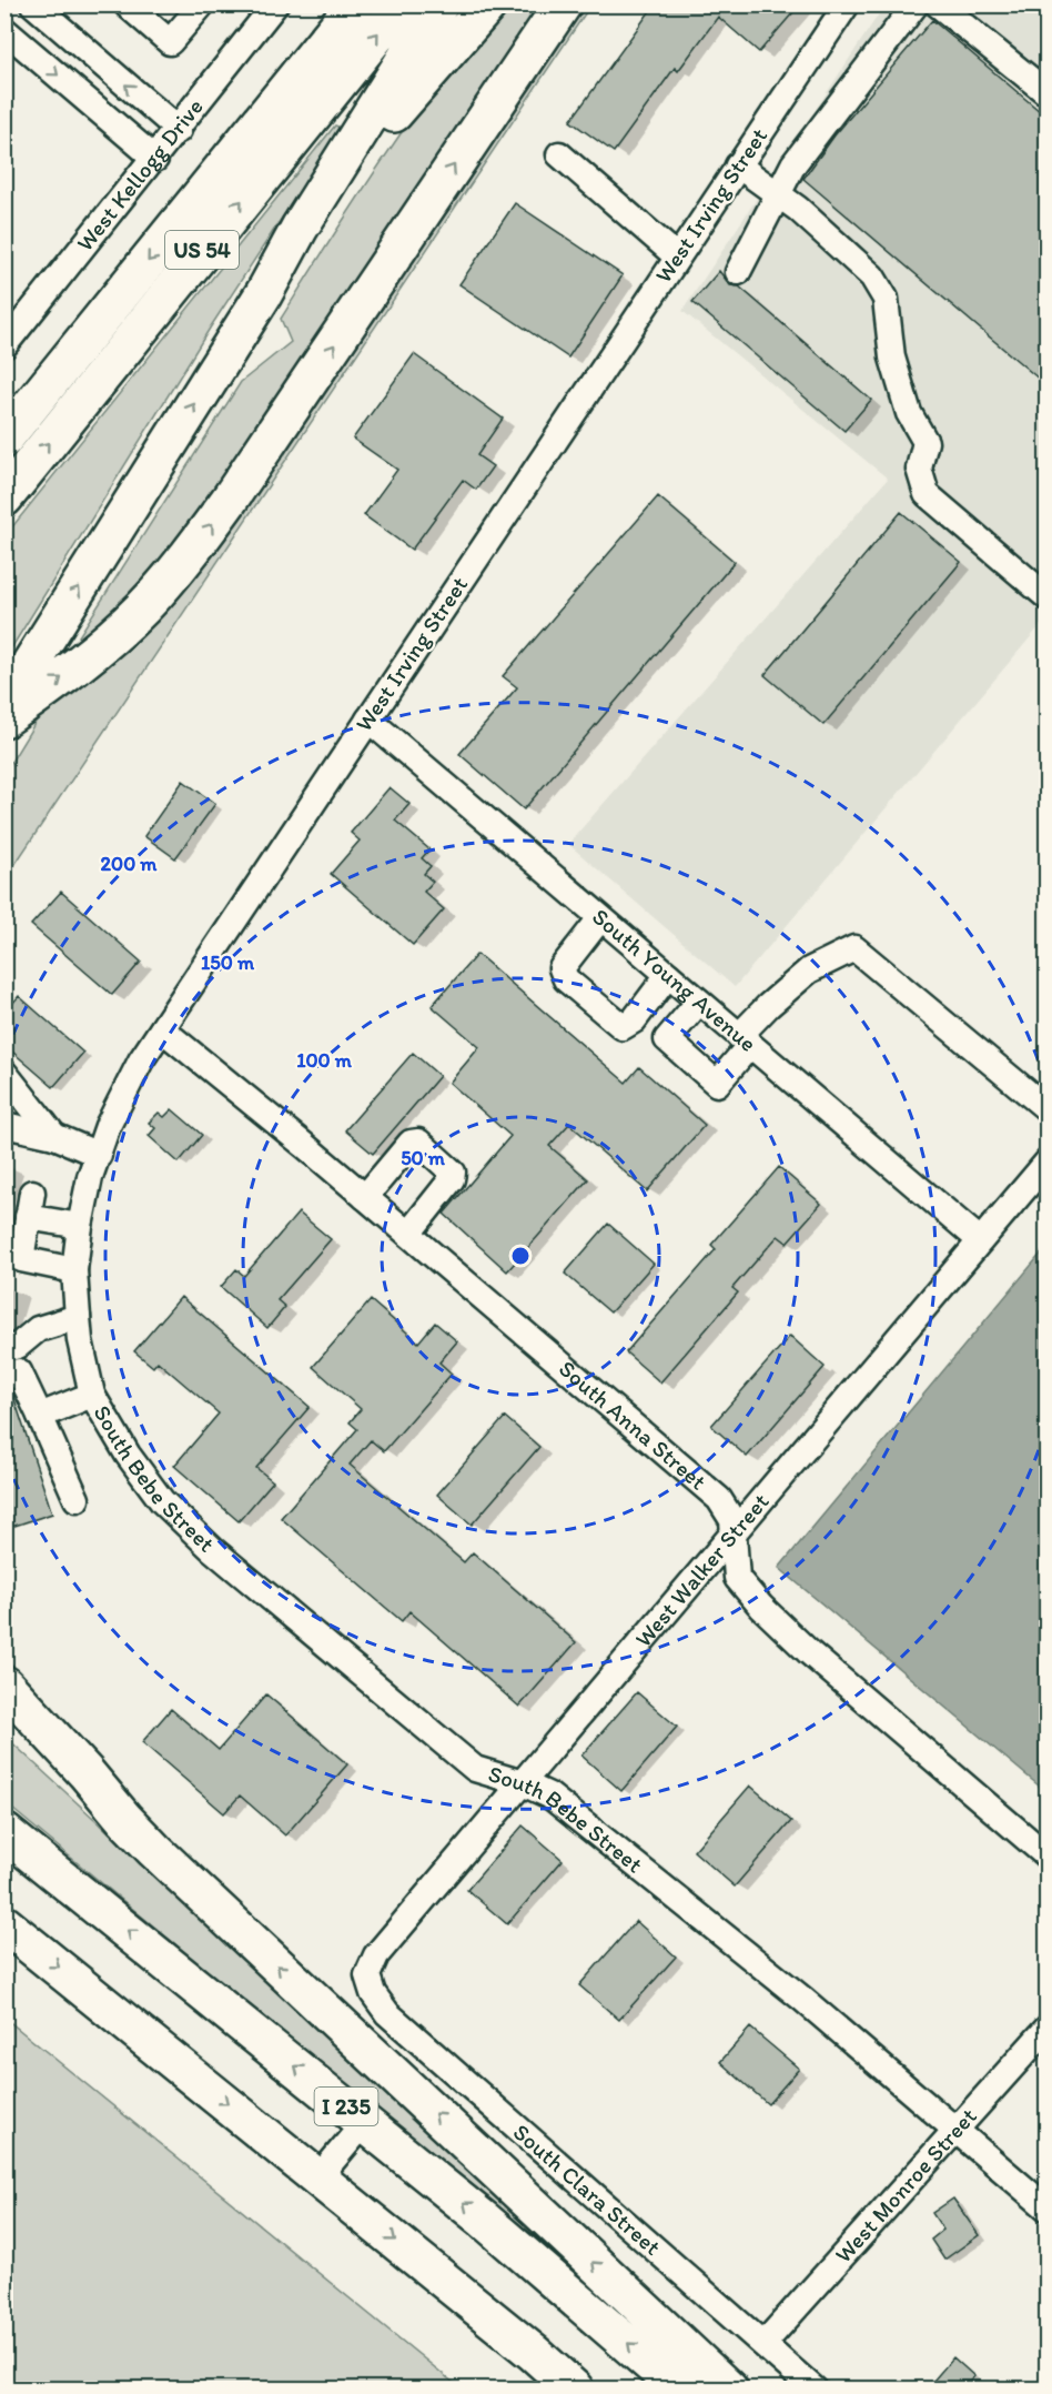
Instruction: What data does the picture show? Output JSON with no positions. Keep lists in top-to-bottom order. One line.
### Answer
{"streets":{"highway":["US 54","I 235"],"street":["West Kellogg Drive","West Irving Street","South Young Avenue","South Anna Street","South Bebe Street","West Walker Street","West Monroe Street","South Clara Street"]},"crossings":[["West Irving Street","South Young Avenue"],["West Irving Street","South Anna Street"],["West Irving Street","South Bebe Street"],["South Young Avenue","West Walker Street"],["South Anna Street","West Walker Street"],["South Bebe Street","West Walker Street"],["South Bebe Street","West Monroe Street"],["West Walker Street","South Clara Street"],["West Monroe Street","South Clara Street"]],"rings":["200 m","150 m","100 m","50 m"]}
